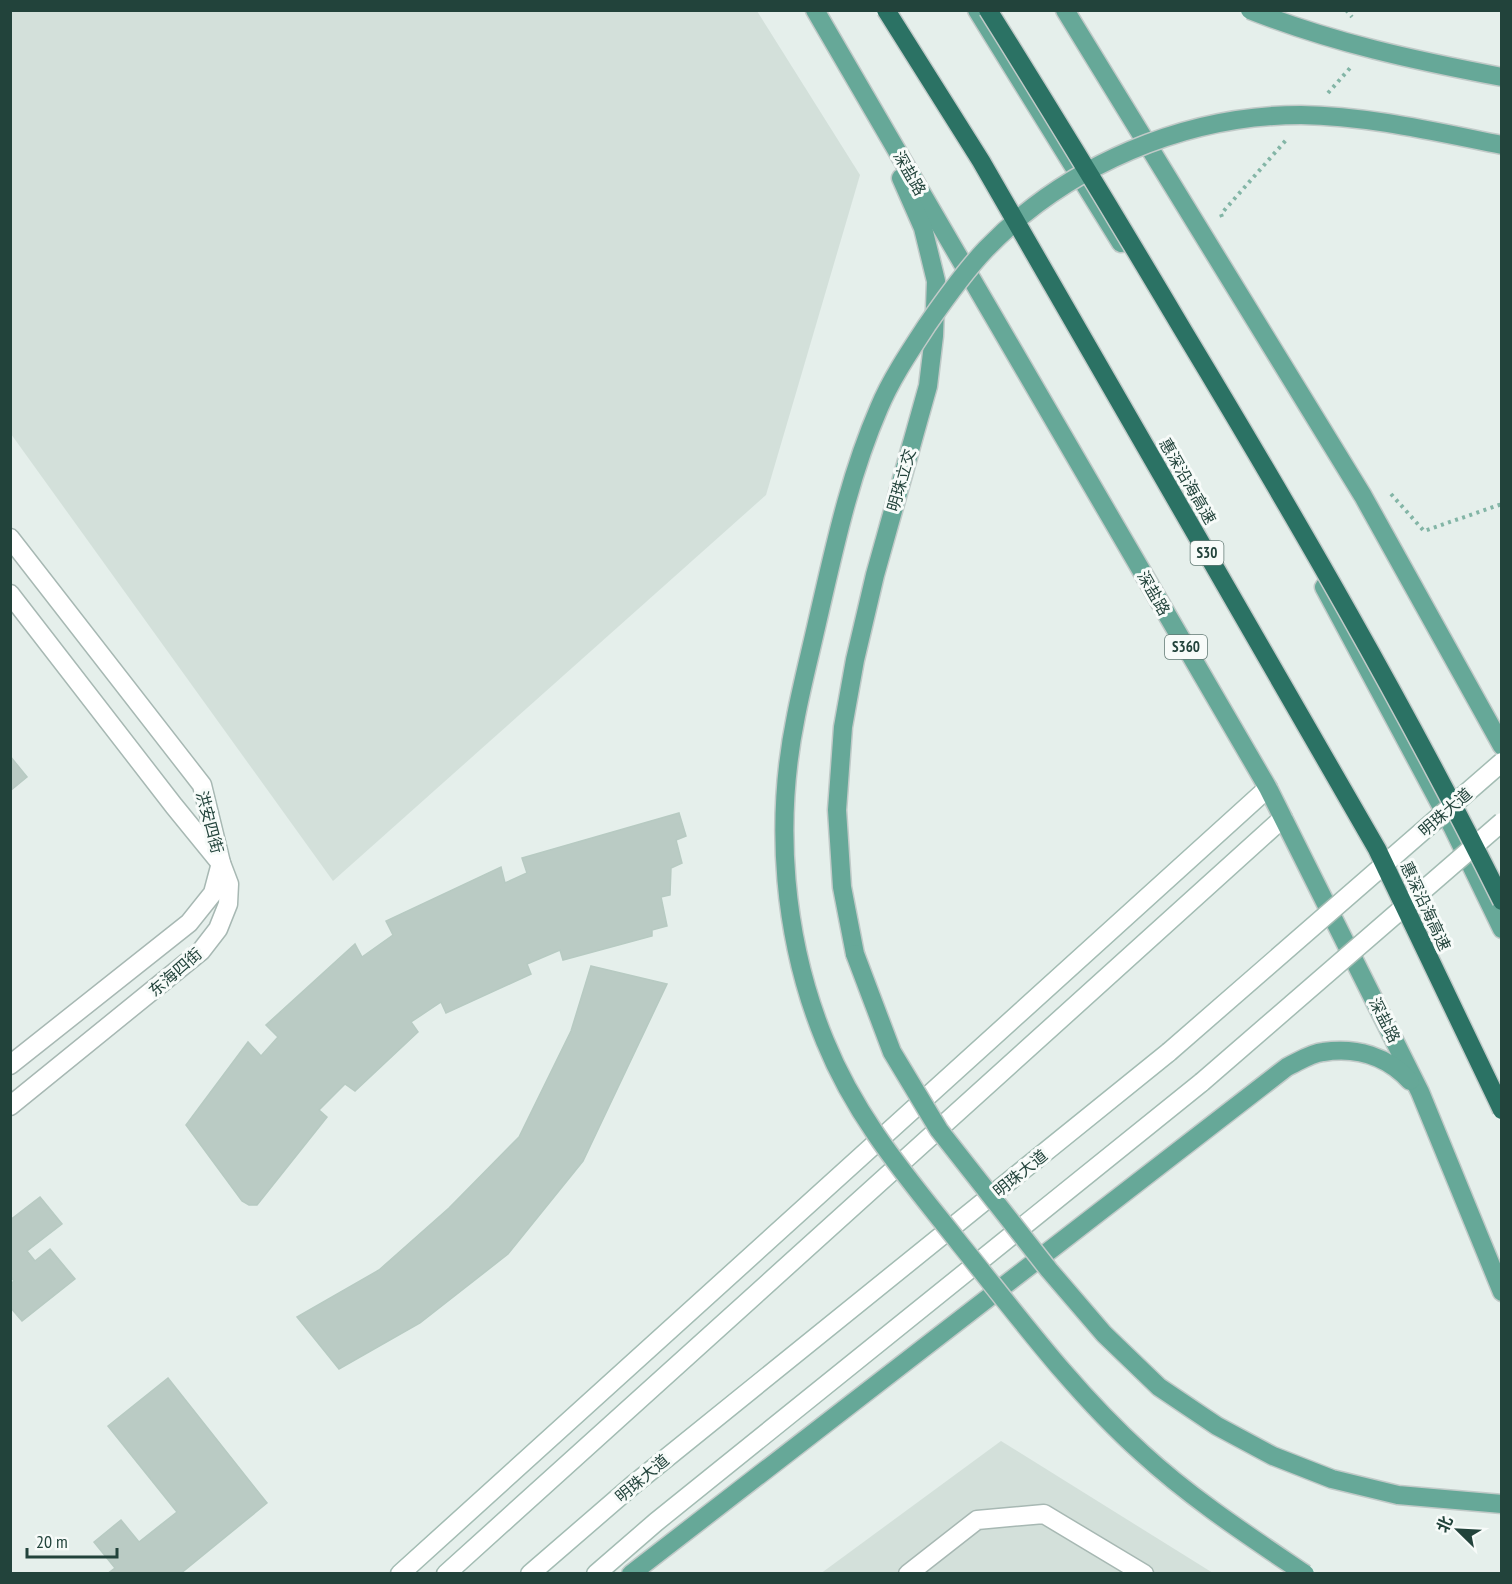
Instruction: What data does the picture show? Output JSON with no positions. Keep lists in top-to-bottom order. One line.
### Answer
{"streets":{"highway":["惠深沿海高速","S30"],"main road":["深盐路","明珠立交","S360"],"street":["明珠大道","洪安四街","东海四街"]},"crossings":[["深盐路","明珠立交"],["洪安四街","东海四街"]],"scale_bar":"20 m","north":"top left"}
